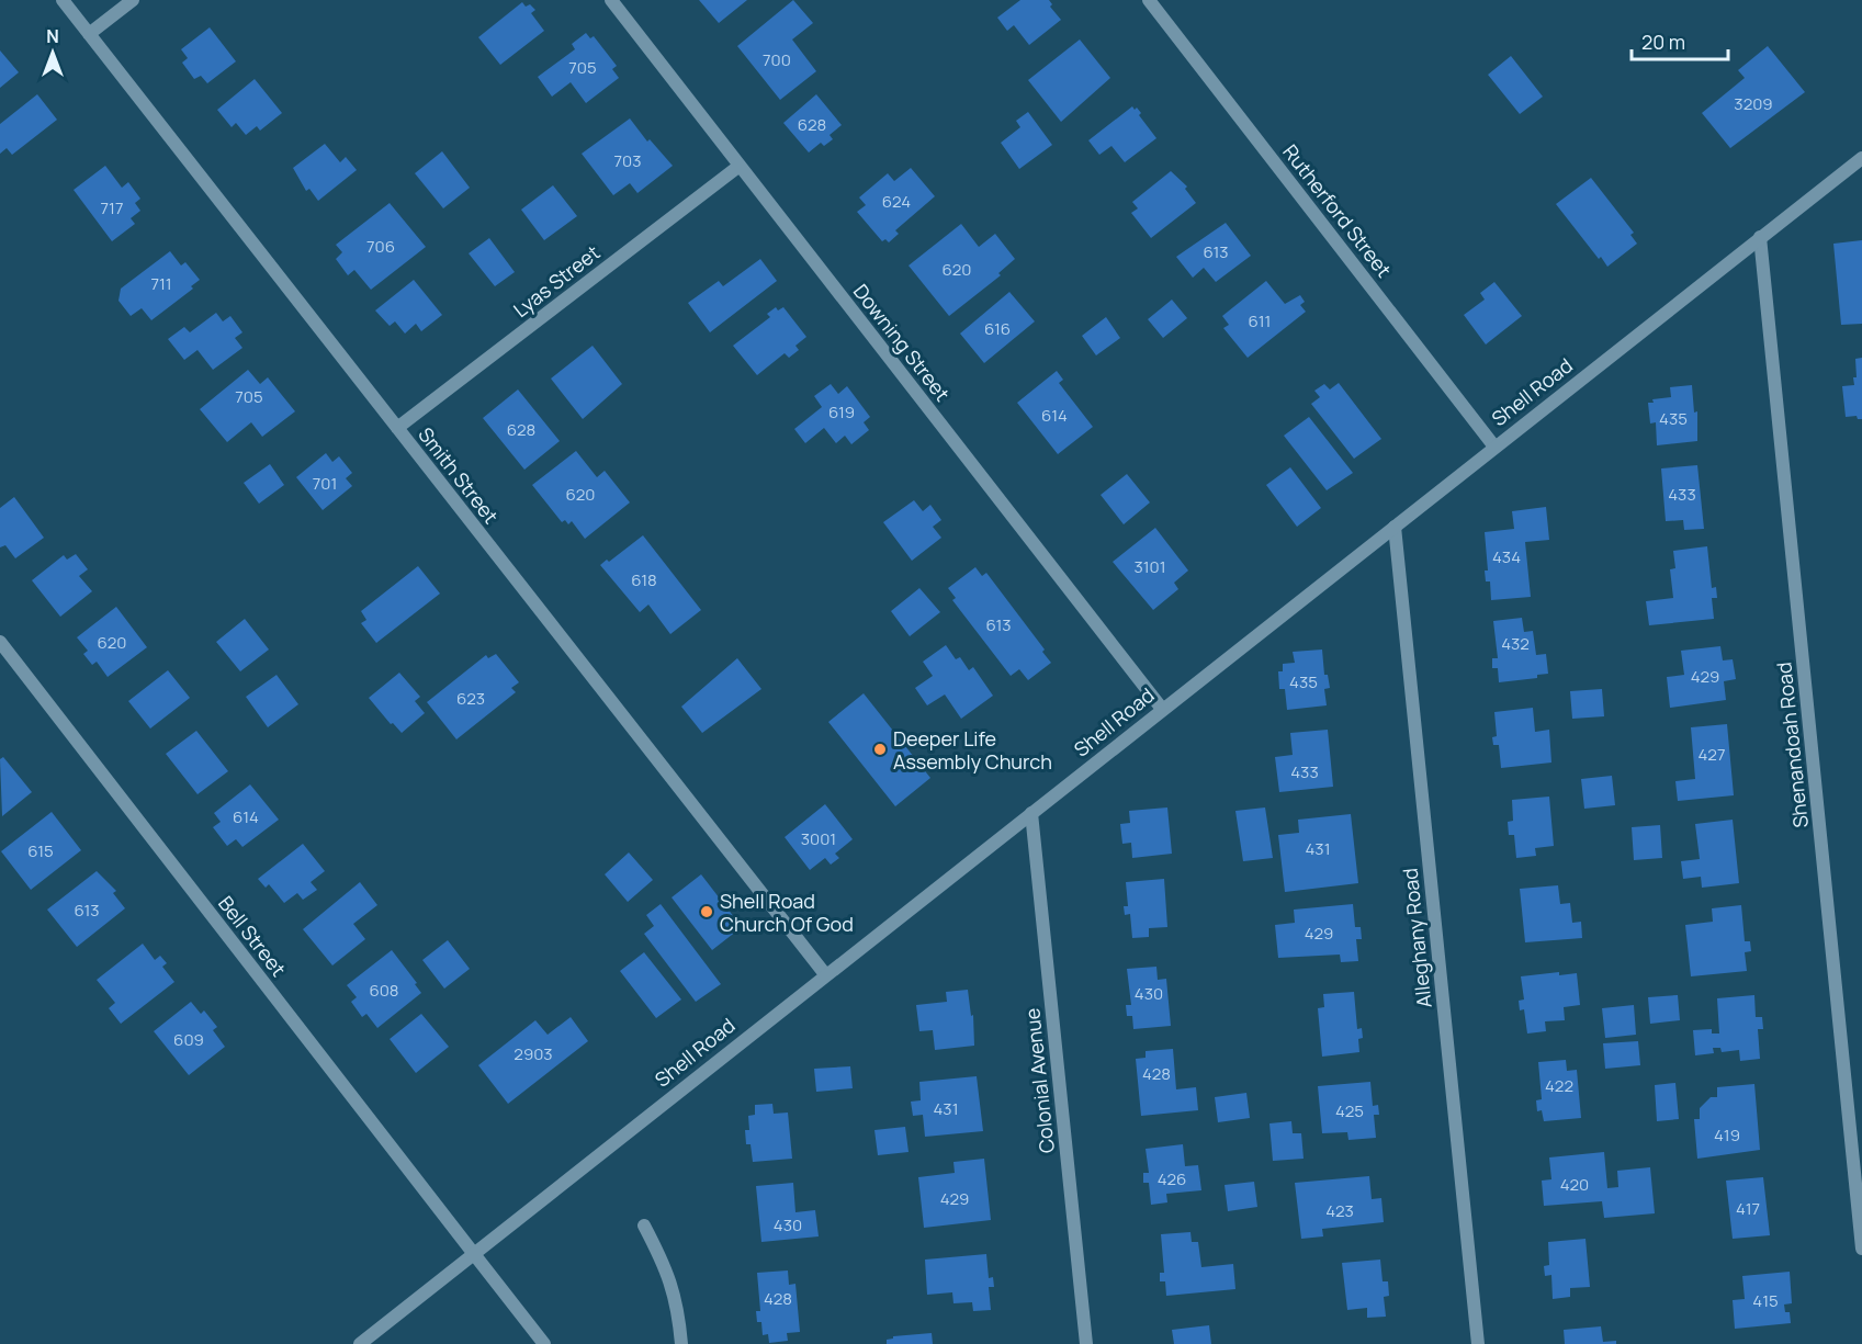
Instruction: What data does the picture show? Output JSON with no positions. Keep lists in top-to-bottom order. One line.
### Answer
{"streets":{"street":["Rutherford Street","Lyas Street","Downing Street","Shell Road","Smith Street","Shenandoah Road","Bell Street","Alleghany Road","Colonial Avenue"]},"crossings":[["Rutherford Street","Shell Road"],["Lyas Street","Downing Street"],["Lyas Street","Smith Street"],["Downing Street","Shell Road"],["Shell Road","Smith Street"],["Shell Road","Shenandoah Road"],["Shell Road","Bell Street"],["Shell Road","Alleghany Road"],["Shell Road","Colonial Avenue"]],"places":["Deeper Life Assembly Church","Shell Road Church Of God"],"house_numbers":["700","705","3209","628","703","624","717","706","613","620","711","611","616","705","619","614","435","628","701","620","433","434","3101","618","613","620","432","429","435","623","427","433","614","3001","431","615","613","429","608","430","609","2903","428","422","431","425","419","426","420","429","417","423","430","428","415"],"scale_bar":"20 m","north":"top"}
